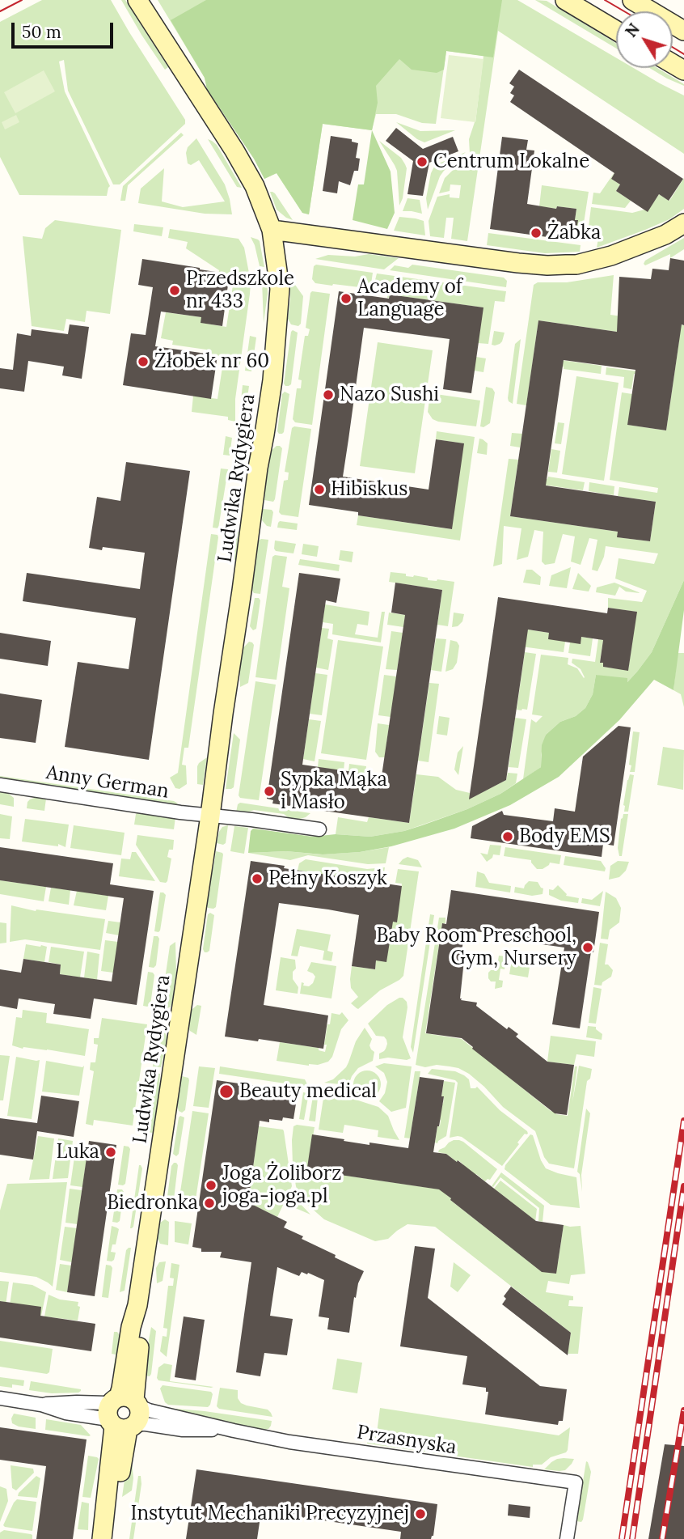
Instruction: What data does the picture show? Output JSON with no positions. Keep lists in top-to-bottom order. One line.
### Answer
{"streets":{"street":["Ludwika Rydygiera","Anny German","Przasnyska"]},"crossings":[["Ludwika Rydygiera","Anny German"],["Ludwika Rydygiera","Przasnyska"]],"places":["Centrum Lokalne","Żabka","Przedszkole nr 433","Academy of Language","Żłobek nr 60","Nazo Sushi","Hibiskus","Sypka Mąka i Masło","Body EMS","Pełny Koszyk","Baby Room Preschool, Gym, Nursery","Beauty medical","Luka","Joga Żoliborz joga-joga.pl","Biedronka","Instytut Mechaniki Precyzyjnej"],"scale_bar":"50 m","north":"top left"}
